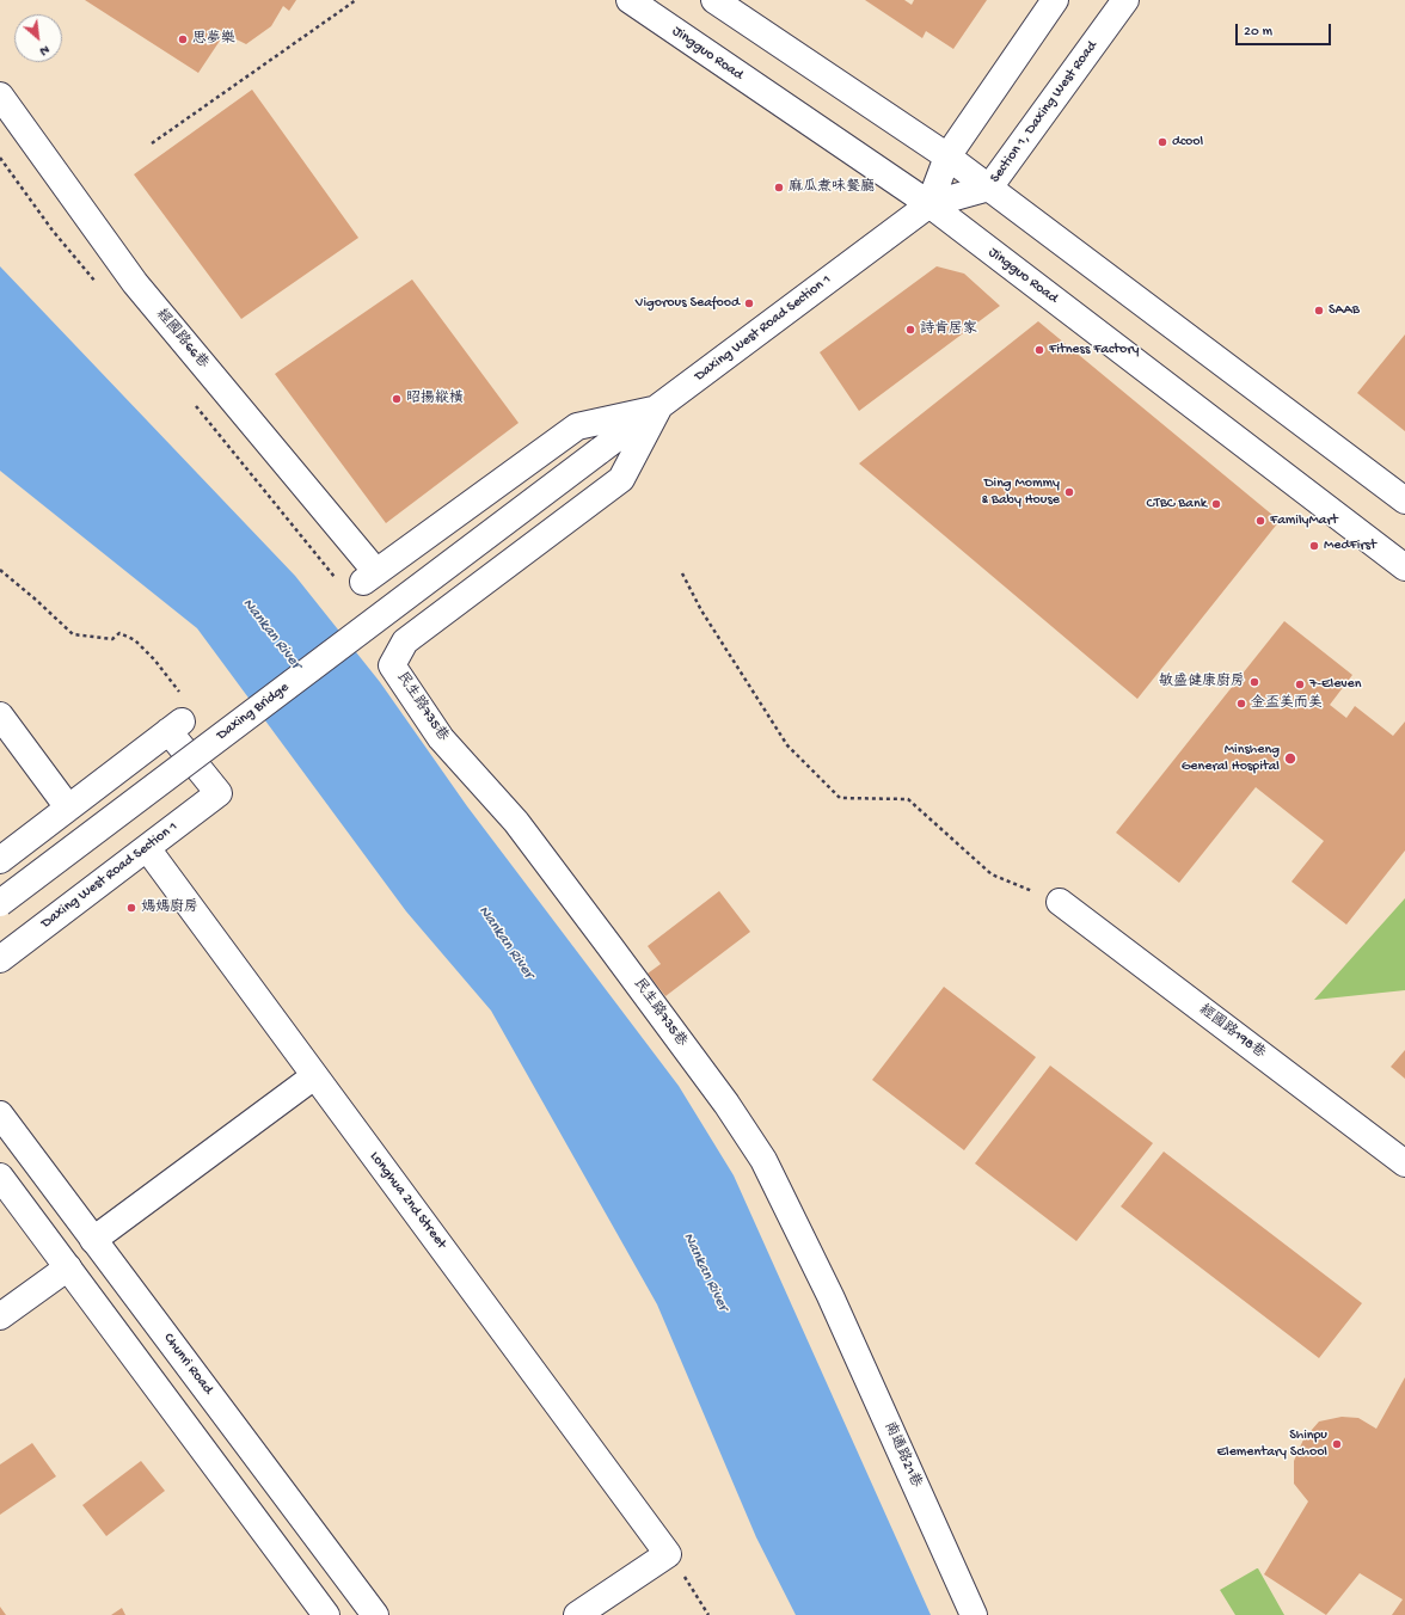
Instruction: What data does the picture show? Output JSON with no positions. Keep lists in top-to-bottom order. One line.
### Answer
{"streets":{"street":["Jingguo Road","Section 1, Daxing West Road","Daxing West Road Section 1","經國路66巷","民生路735巷","Daxing Bridge","經國路198巷","Longhua 2nd Street","Chunri Road","南通路21巷"]},"crossings":[["Jingguo Road","Section 1, Daxing West Road"],["Jingguo Road","Daxing West Road Section 1"],["Section 1, Daxing West Road","Daxing West Road Section 1"],["Daxing West Road Section 1","經國路66巷"],["Daxing West Road Section 1","民生路735巷"],["Daxing West Road Section 1","Daxing Bridge"],["Daxing West Road Section 1","Longhua 2nd Street"],["經國路66巷","民生路735巷"],["民生路735巷","南通路21巷"]],"water":["Nankan River"],"places":["思夢樂","dcool","麻瓜煮味餐廳","Vigorous Seafood","SAAB","詩肯居家","Fitness Factory","昭揚縱橫","Ding Mommy & Baby House","CTBC Bank","FamilyMart","MedFirst","敏盛健康廚房","7-Eleven","金盃美而美","Minsheng General Hospital","媽媽廚房","Shinpu Elementary School"],"scale_bar":"20 m","north":"bottom right"}
